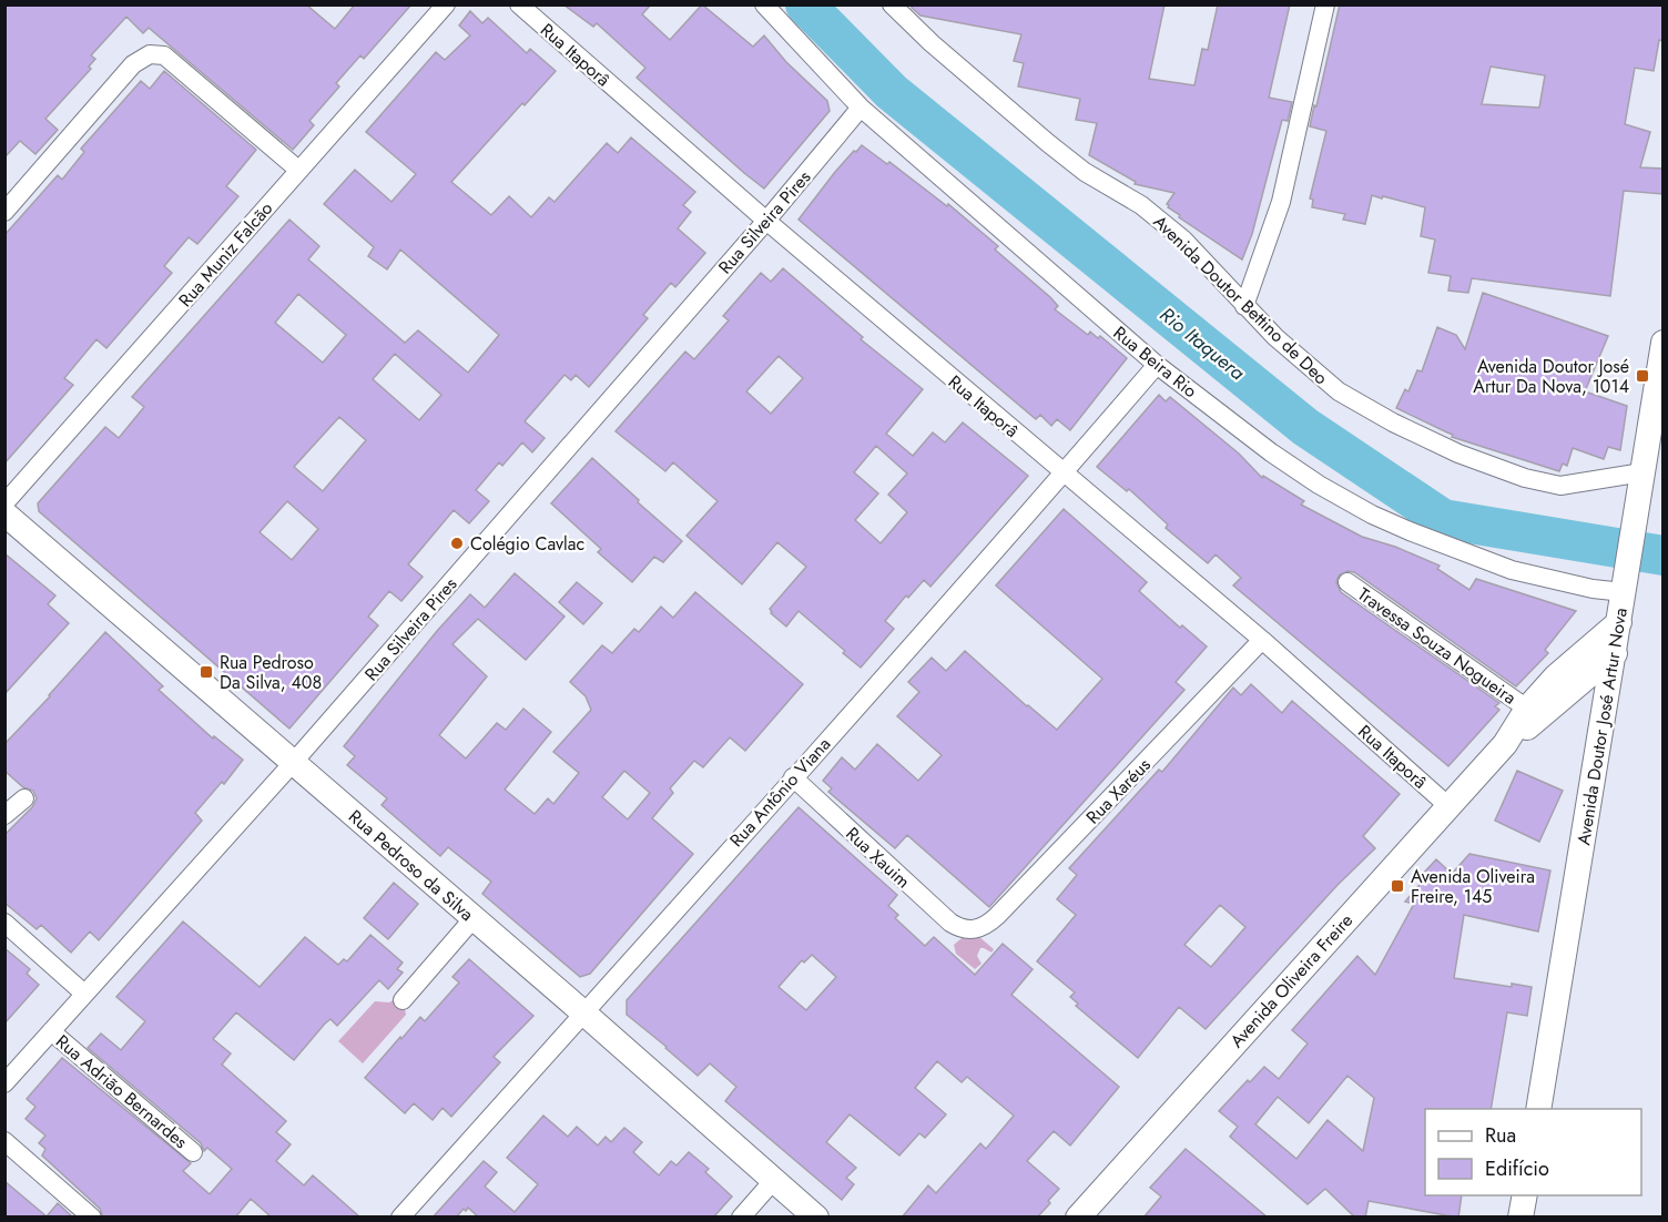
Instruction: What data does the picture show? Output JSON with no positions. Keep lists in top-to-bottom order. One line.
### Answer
{"streets":{"street":["Rua Itaporâ","Rua Silveira Pires","Rua Muniz Falcão","Avenida Doutor Bettino de Deo","Rua Beira Rio","Travessa Souza Nogueira","Avenida Doutor José Artur Nova","Rua Xaréus","Rua Antônio Viana","Rua Xauim","Rua Pedroso da Silva","Avenida Oliveira Freire","Rua Adrião Bernardes"]},"crossings":[["Rua Itaporâ","Rua Silveira Pires"],["Rua Itaporâ","Rua Xaréus"],["Rua Itaporâ","Rua Antônio Viana"],["Rua Itaporâ","Avenida Oliveira Freire"],["Rua Silveira Pires","Rua Beira Rio"],["Rua Silveira Pires","Rua Pedroso da Silva"],["Rua Silveira Pires","Rua Adrião Bernardes"],["Avenida Doutor Bettino de Deo","Avenida Doutor José Artur Nova"],["Rua Beira Rio","Avenida Doutor José Artur Nova"],["Rua Beira Rio","Rua Antônio Viana"],["Travessa Souza Nogueira","Avenida Oliveira Freire"],["Avenida Doutor José Artur Nova","Avenida Oliveira Freire"],["Rua Xaréus","Rua Xauim"],["Rua Antônio Viana","Rua Xauim"],["Rua Antônio Viana","Rua Pedroso da Silva"]],"water":["Rio Itaquera"],"places":{"transit":["Avenida Doutor José Artur Da Nova, 1014","Rua Pedroso Da Silva, 408","Avenida Oliveira Freire, 145"],"other":["Colégio Cavlac"]},"legend":["Rua","Edifício"]}
